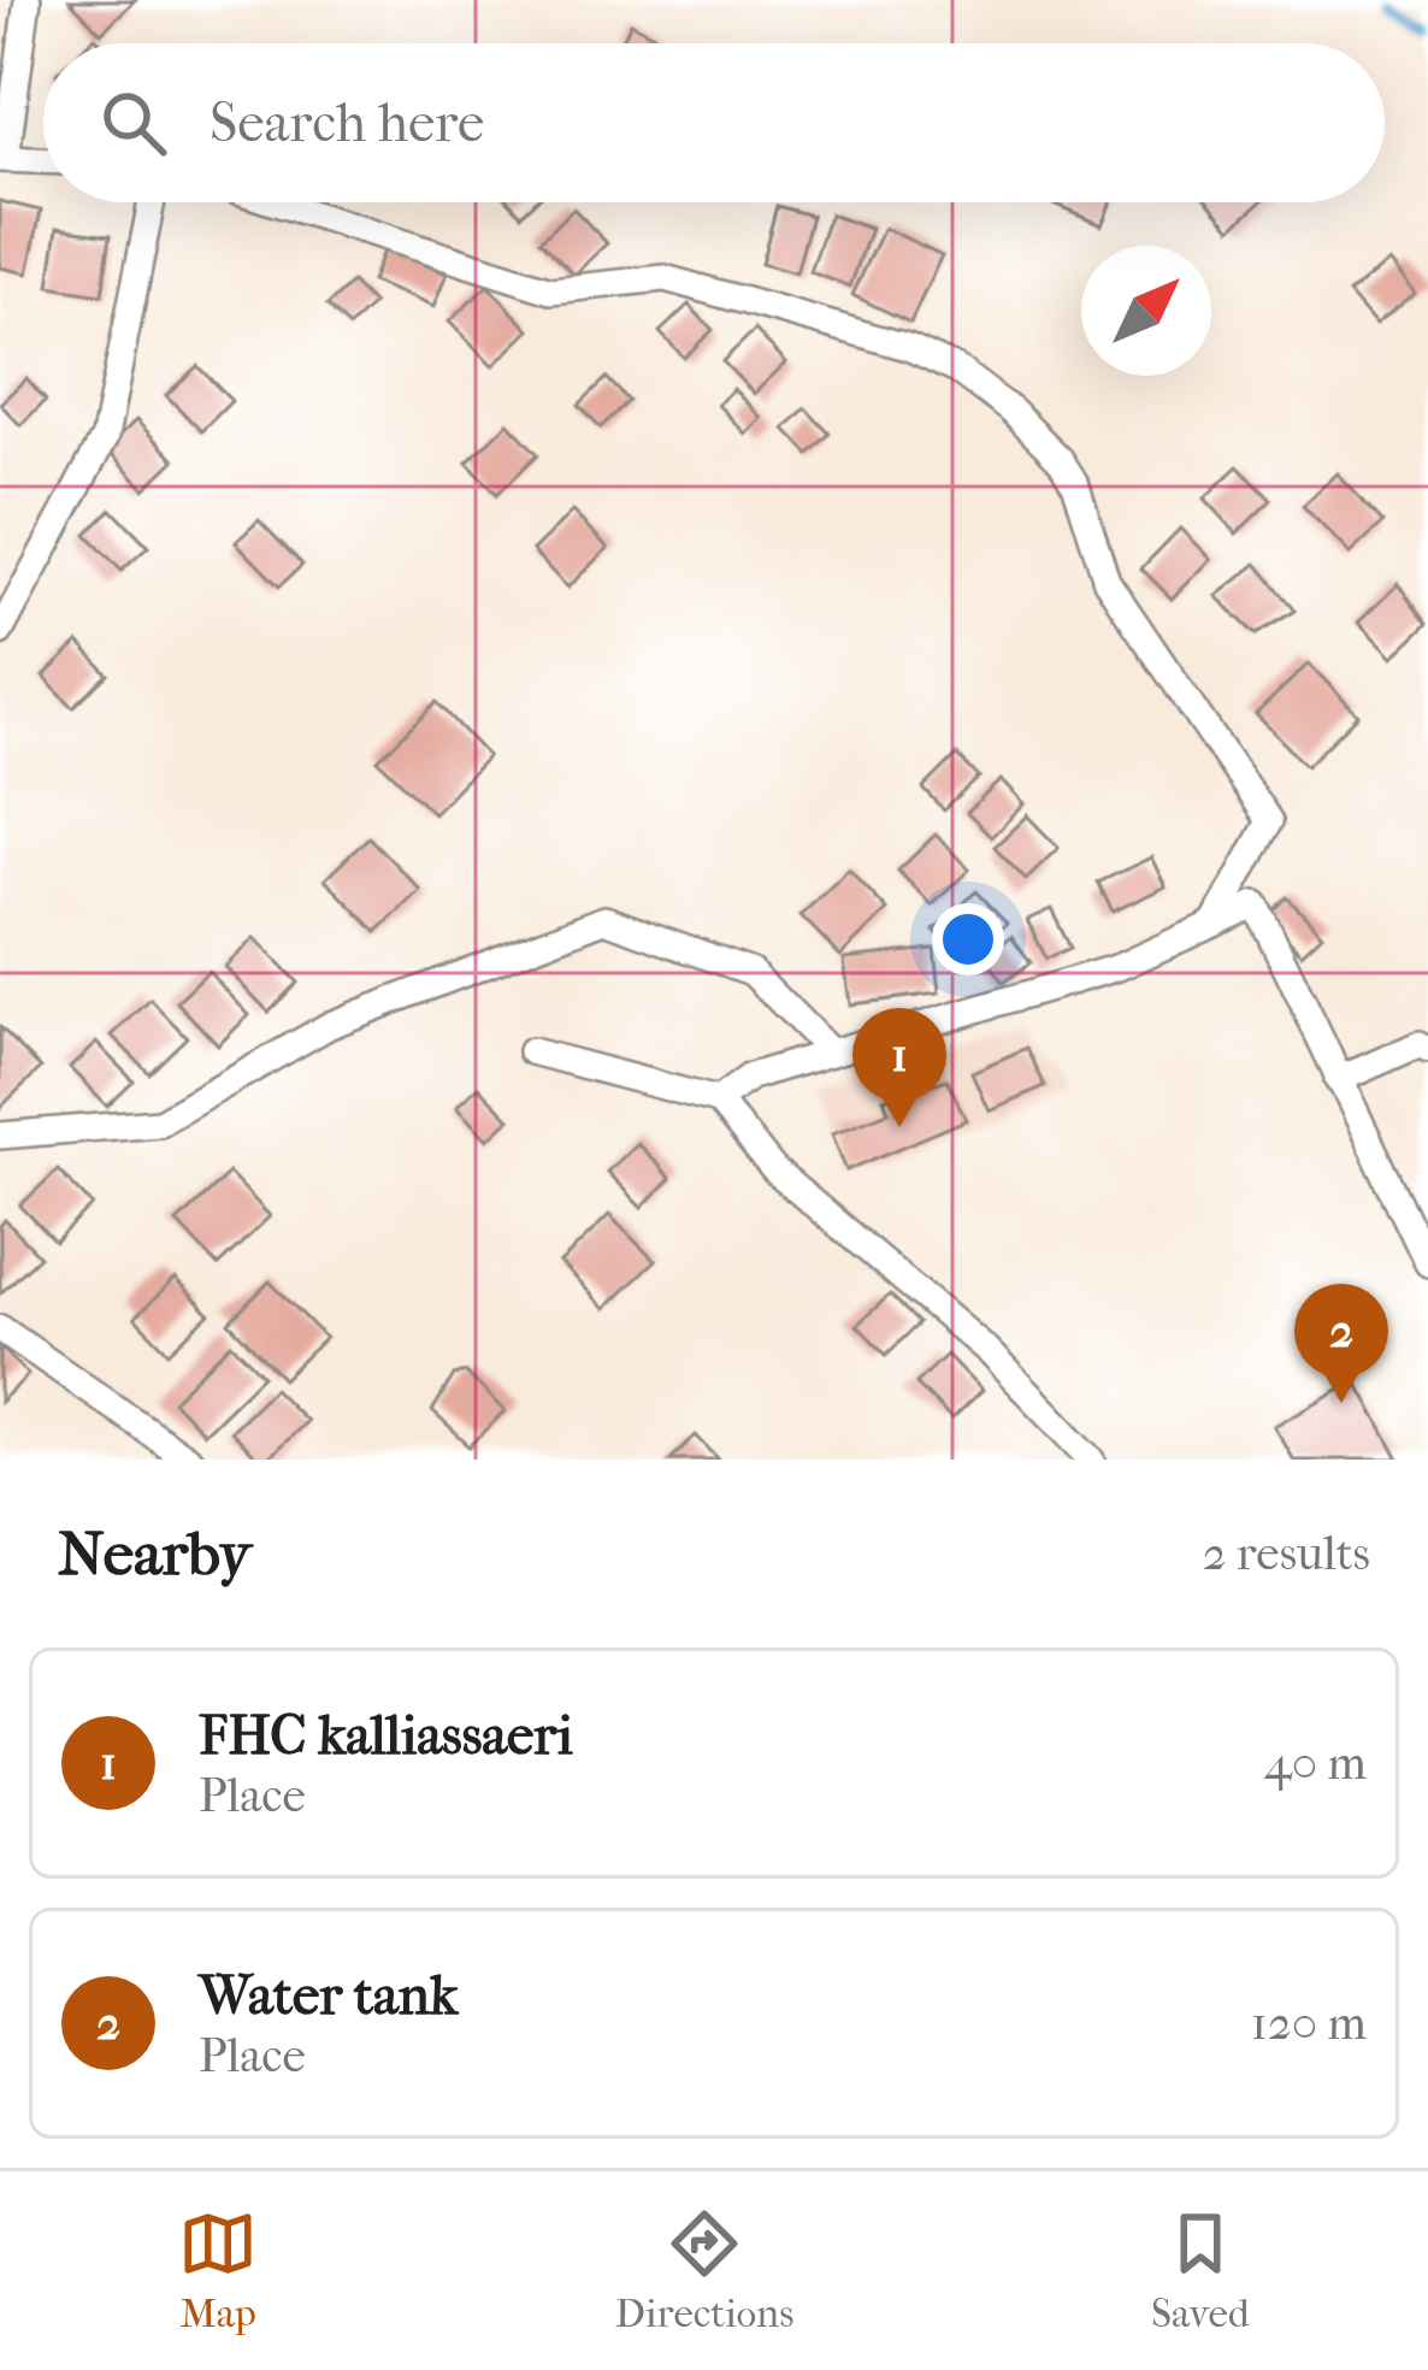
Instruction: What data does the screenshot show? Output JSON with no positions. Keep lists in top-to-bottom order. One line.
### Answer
{"north":"top right","page":{"search":"Search here","pins":["1","2"],"heading":["Nearby","2 results"],"list":[{"mark":"1","name":"FHC kalliassaeri","note":"Place","value":"40 m"},{"mark":"2","name":"Water tank","note":"Place","value":"120 m"}],"nav":["Map","Directions","Saved"]}}
